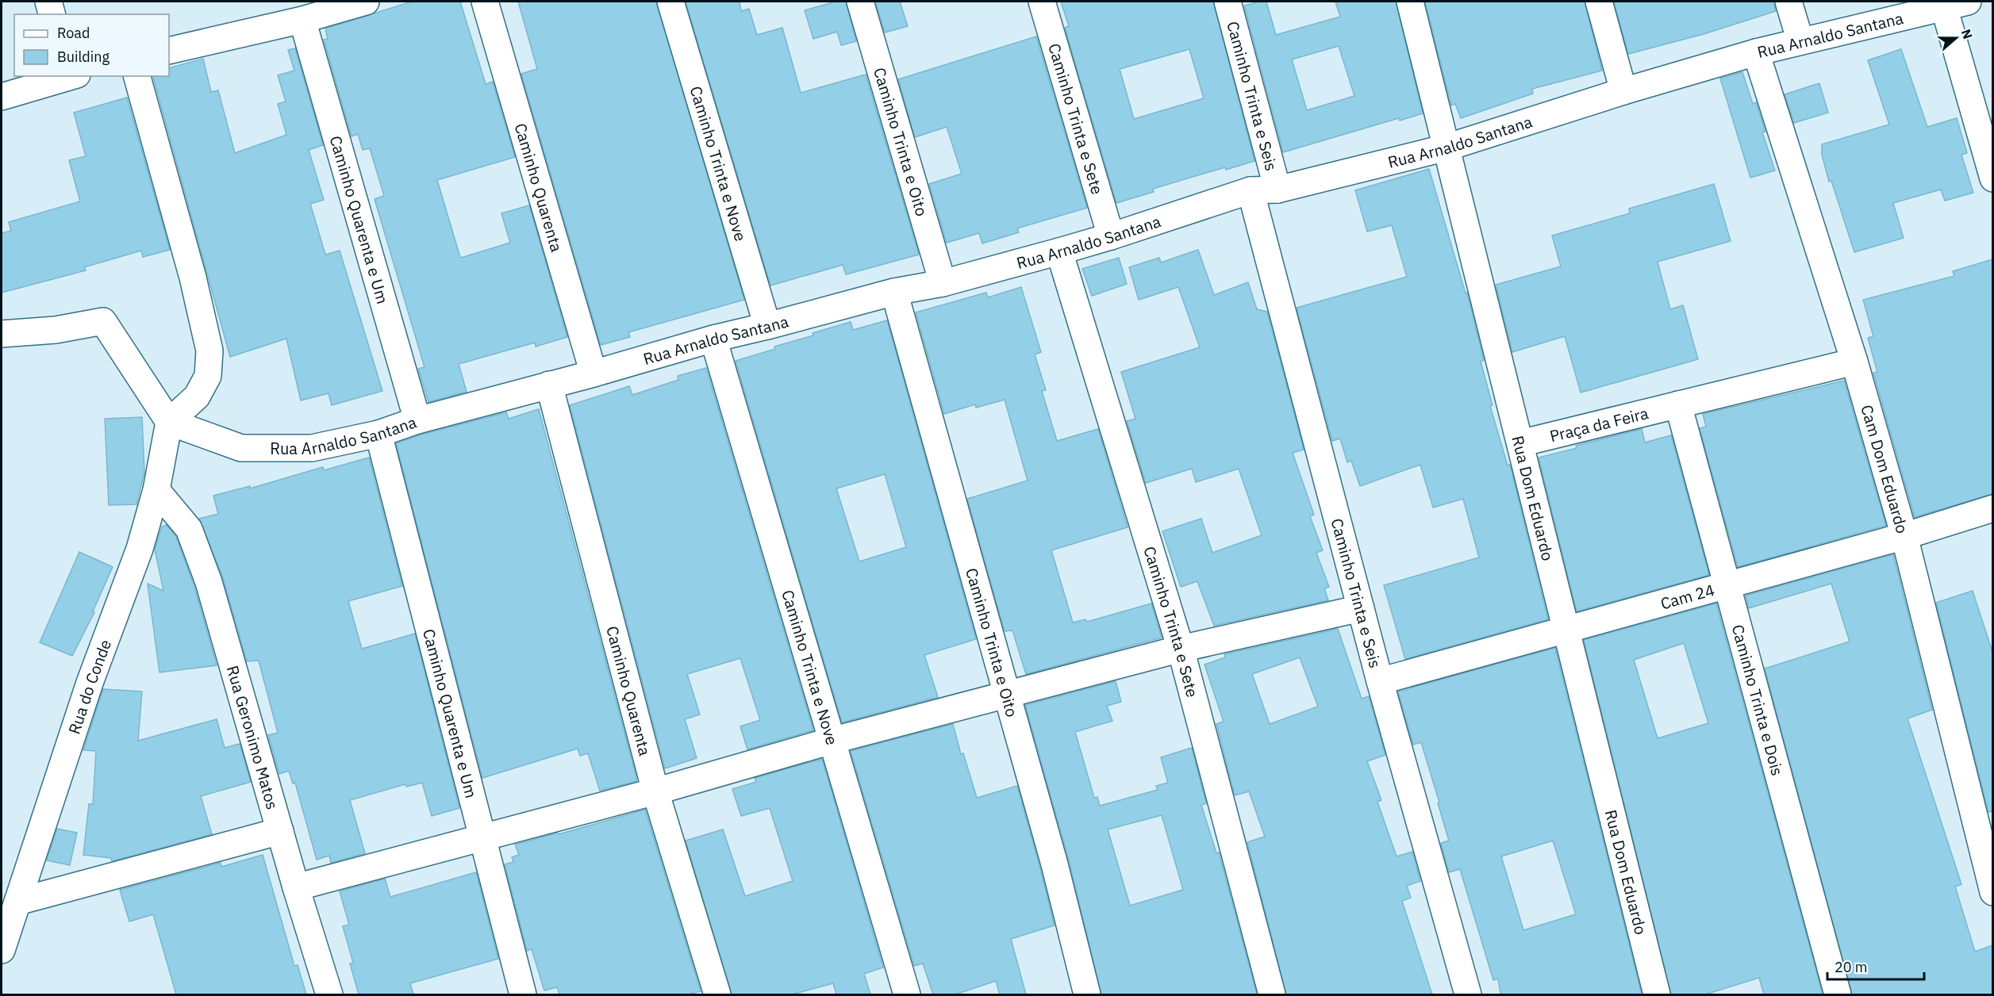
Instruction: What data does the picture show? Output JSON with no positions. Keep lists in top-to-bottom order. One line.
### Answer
{"streets":{"street":["Rua Arnaldo Santana","Caminho Trinta e Seis","Caminho Trinta e Sete","Caminho Trinta e Oito","Caminho Trinta e Nove","Caminho Quarenta","Caminho Quarenta e Um","Praça da Feira","Cam Dom Eduardo","Rua Dom Eduardo","Cam 24","Rua do Conde","Caminho Trinta e Dois","Rua Geronimo Matos"]},"crossings":[["Rua Arnaldo Santana","Caminho Trinta e Seis"],["Rua Arnaldo Santana","Caminho Trinta e Sete"],["Rua Arnaldo Santana","Caminho Trinta e Oito"],["Rua Arnaldo Santana","Caminho Trinta e Nove"],["Rua Arnaldo Santana","Caminho Quarenta"],["Rua Arnaldo Santana","Caminho Quarenta e Um"],["Rua Arnaldo Santana","Cam Dom Eduardo"],["Rua Arnaldo Santana","Rua Dom Eduardo"],["Rua Arnaldo Santana","Rua do Conde"],["Caminho Trinta e Seis","Cam 24"],["Praça da Feira","Cam Dom Eduardo"],["Praça da Feira","Rua Dom Eduardo"],["Praça da Feira","Caminho Trinta e Dois"],["Cam Dom Eduardo","Cam 24"],["Rua Dom Eduardo","Cam 24"],["Cam 24","Caminho Trinta e Dois"],["Rua do Conde","Rua Geronimo Matos"]],"legend":["Road","Building"],"scale_bar":"20 m","north":"right"}
